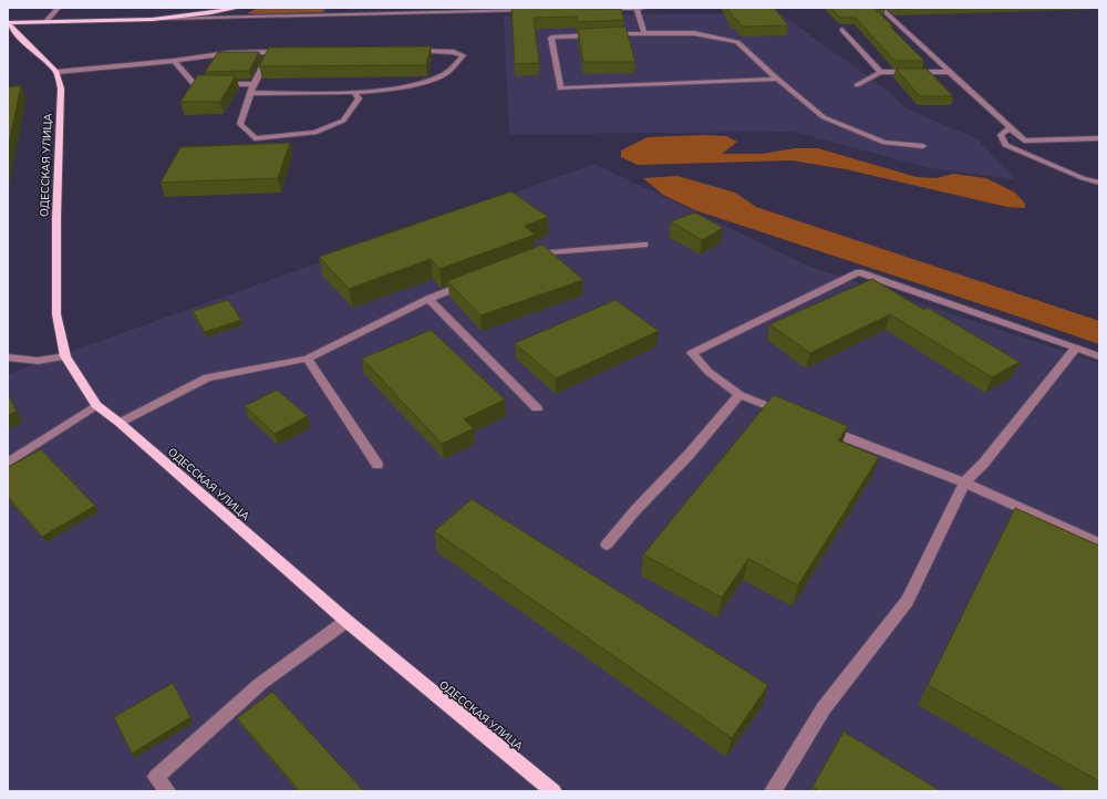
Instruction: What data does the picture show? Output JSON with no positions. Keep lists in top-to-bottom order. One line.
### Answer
{"streets":{"main road":["ОДЕССКАЯ УЛИЦА"]}}
